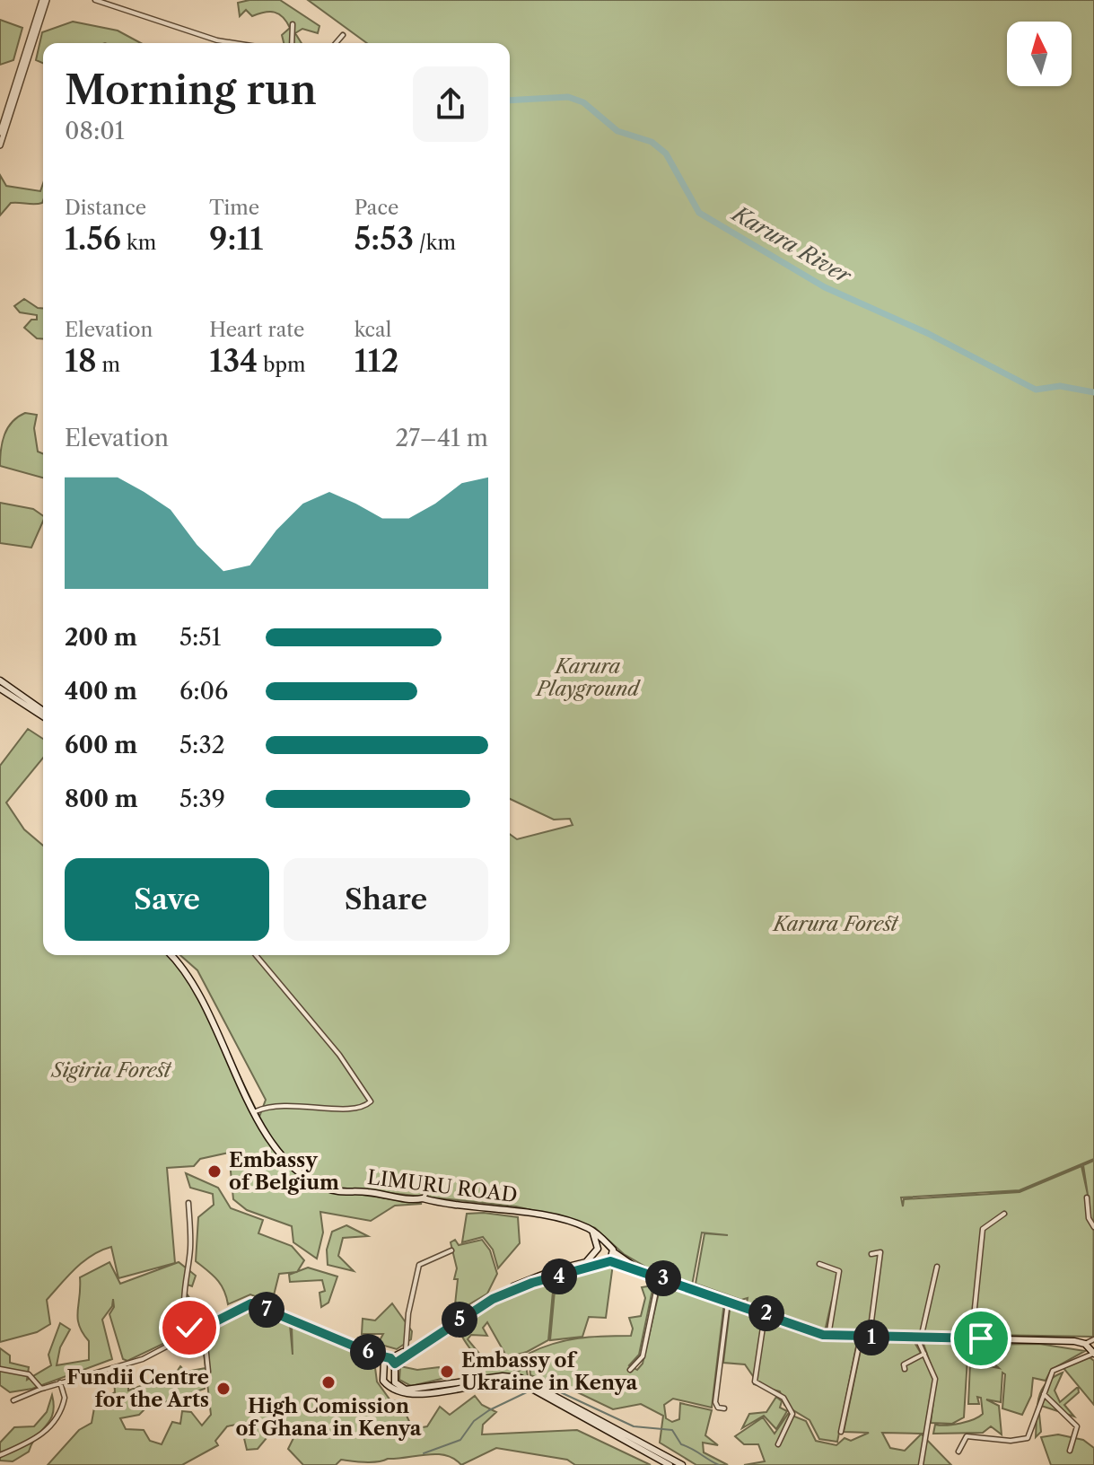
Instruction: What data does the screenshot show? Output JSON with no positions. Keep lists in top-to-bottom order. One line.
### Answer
{"streets":{"main road":["LIMURU ROAD"]},"water":["Karura River"],"parks":["Karura Playground","Karura Forest","Sigiria Forest"],"places":["Embassy of Belgium","Embassy of Ukraine in Kenya","High Comission of Ghana in Kenya","Fundii Centre for the Arts"],"north":"top","page":{"heading":["Morning run","08:01"],"stats":[["Distance","1.56 km"],["Time","9:11"],["Pace","5:53 /km"],["Elevation","18 m"],["Heart rate","134 bpm"],["kcal","112"]],"chart":["Elevation","27–41 m"],"list":[{"name":"200 m","note":"5:51"},{"name":"400 m","note":"6:06"},{"name":"600 m","note":"5:32"},{"name":"800 m","note":"5:39"}],"buttons":["Save","Share"],"pins":["4","3","7","2","5","1","6"]}}
